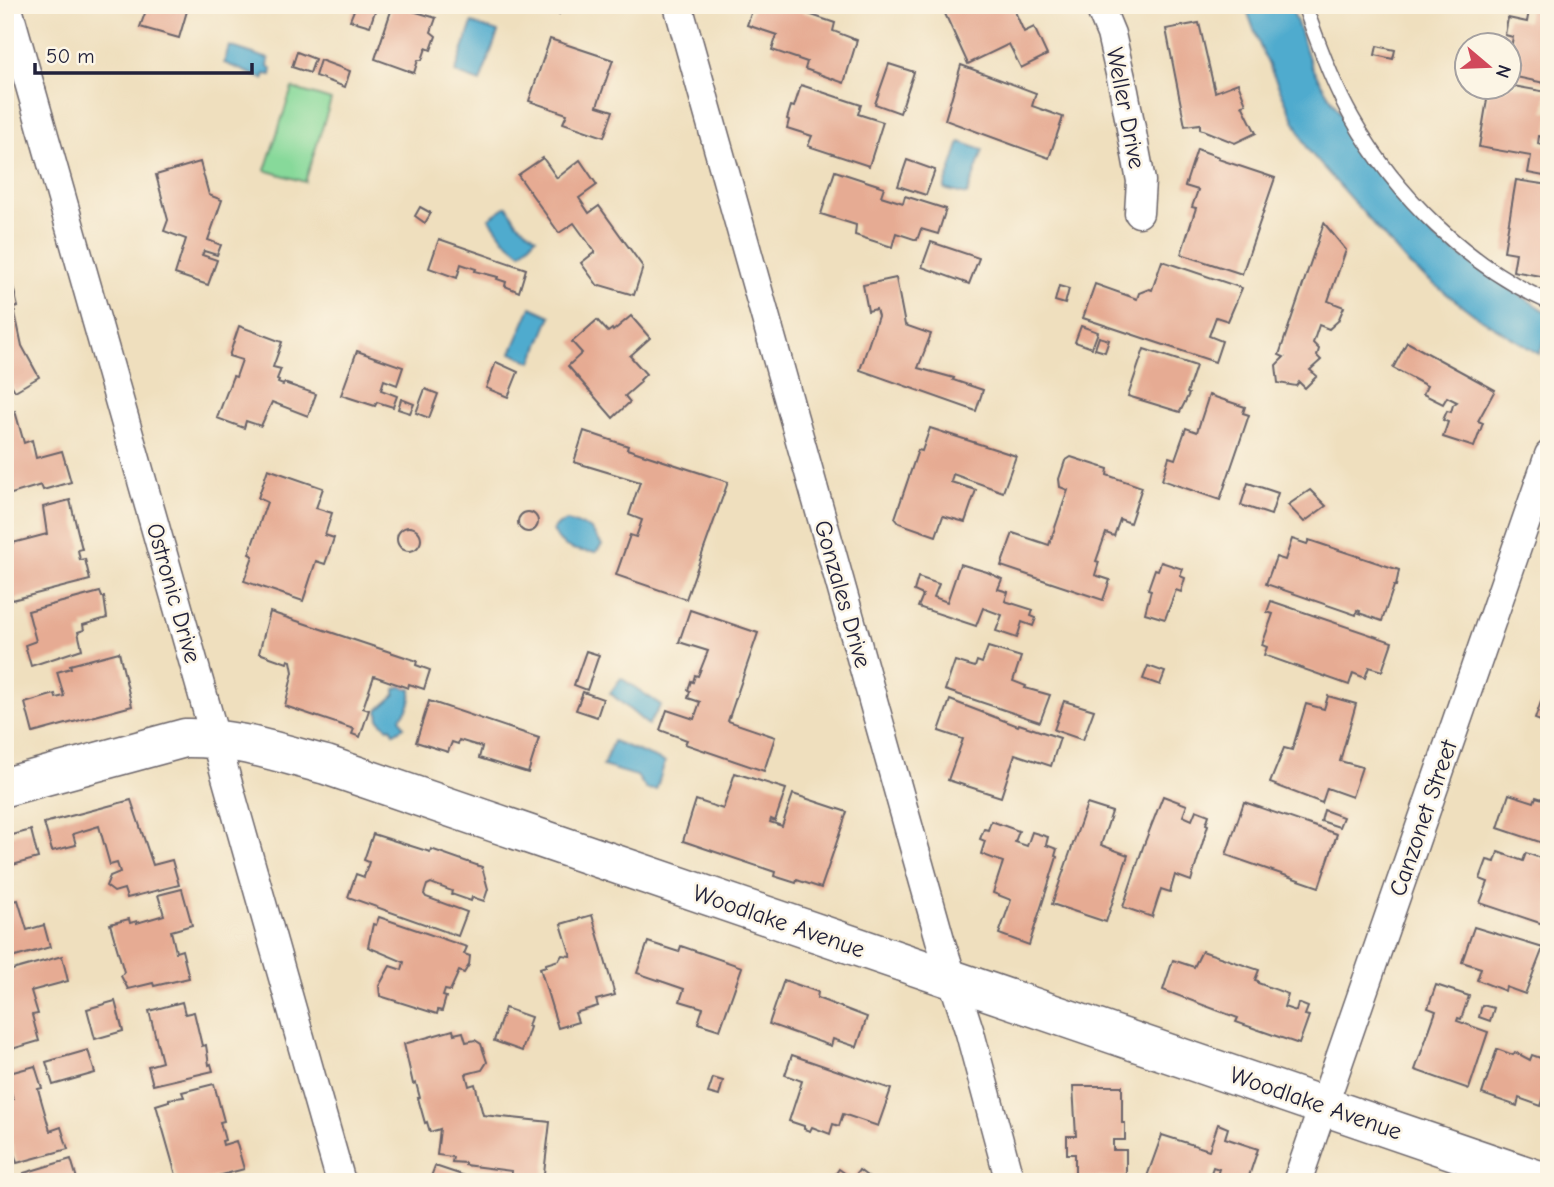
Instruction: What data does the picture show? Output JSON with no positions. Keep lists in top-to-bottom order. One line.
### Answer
{"streets":{"street":["Weller Drive","Ostronic Drive","Gonzales Drive","Canzonet Street","Woodlake Avenue"]},"crossings":[["Ostronic Drive","Woodlake Avenue"],["Gonzales Drive","Woodlake Avenue"],["Canzonet Street","Woodlake Avenue"]],"scale_bar":"50 m","north":"right"}
